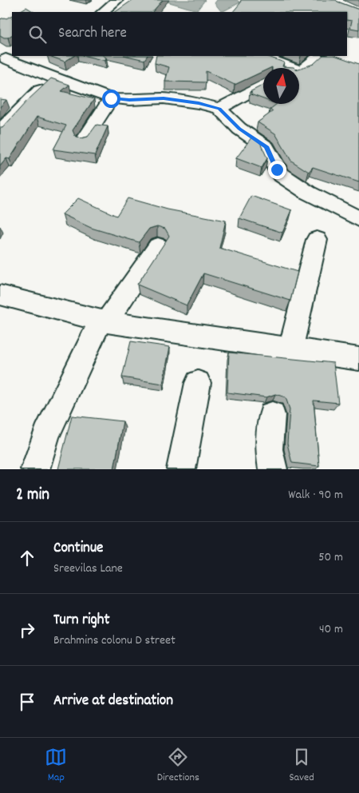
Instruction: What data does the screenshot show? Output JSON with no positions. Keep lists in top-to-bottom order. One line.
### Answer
{"north":"top","page":{"search":"Search here","heading":["2 min","Walk · 90 m"],"list":[["Continue","Sreevilas Lane","50 m"],["Turn right","Brahmins colonu D street","40 m"],"Arrive at destination"],"nav":["Map","Directions","Saved"]}}
